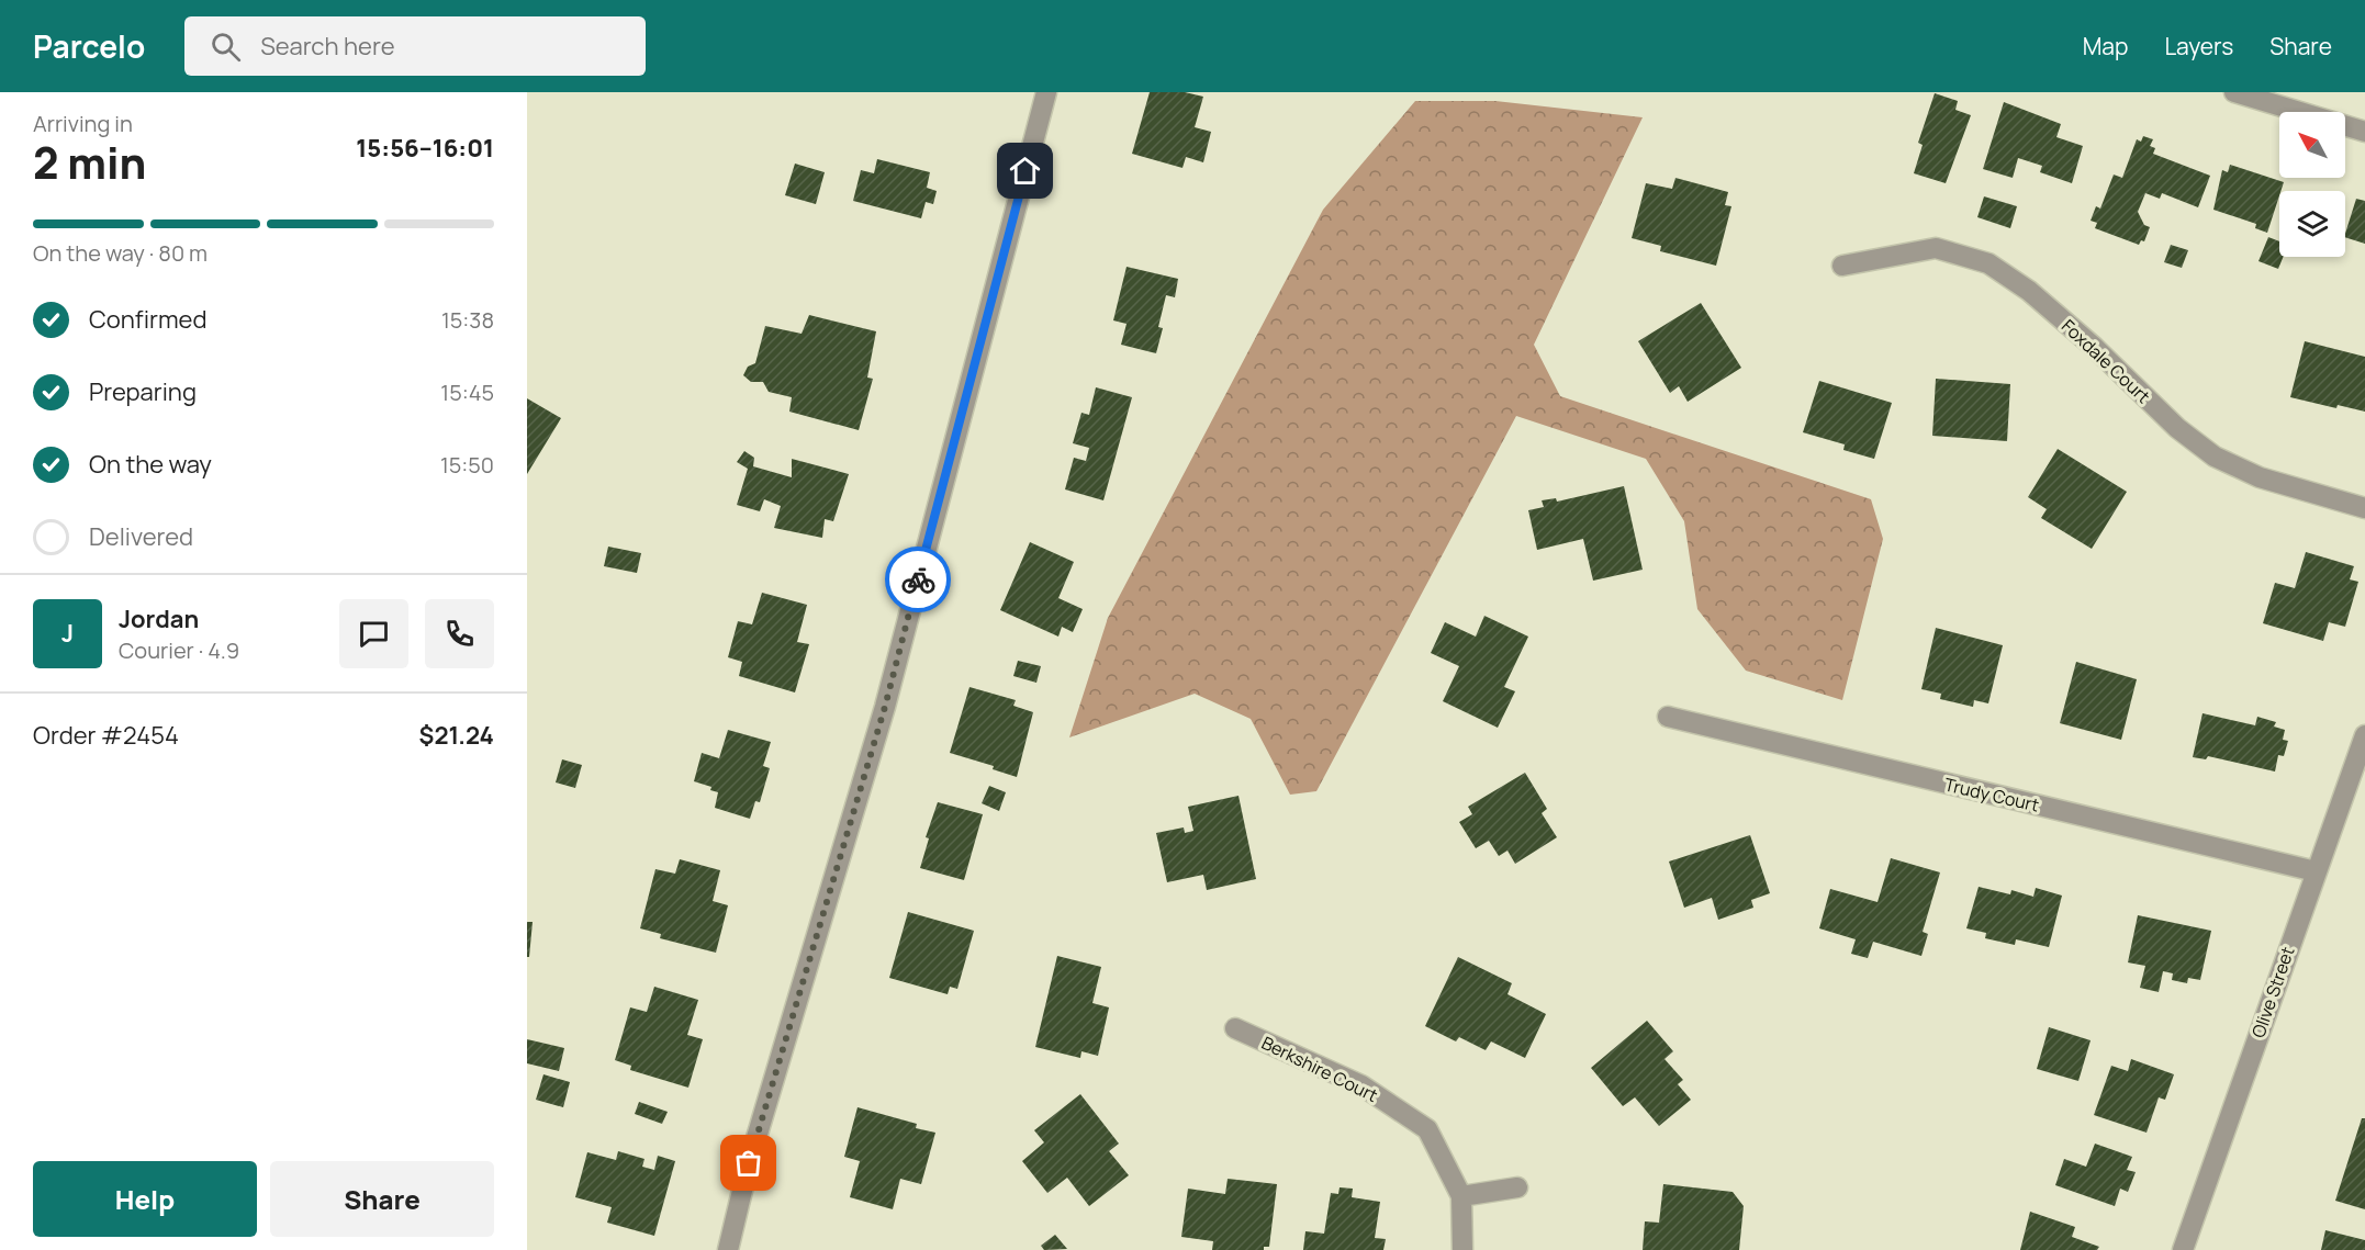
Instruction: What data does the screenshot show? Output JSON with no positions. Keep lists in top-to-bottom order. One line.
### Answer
{"streets":{"street":["Foxdale Court","Trudy Court","Olive Street","Berkshire Court"]},"crossings":[["Trudy Court","Olive Street"]],"north":"top left","page":{"header":"Parcelo","search":"Search here","nav":["Map","Layers","Share"],"heading":["2 min","Arriving in","15:56–16:01"],"panel":["Jordan","Courier · 4.9","Order #2454","$21.24"],"bar":"On the way · 80 m","list":[["Confirmed","15:38"],["Preparing","15:45"],["On the way","15:50"],"Delivered"],"round":"J","buttons":["Help","Share"]}}
